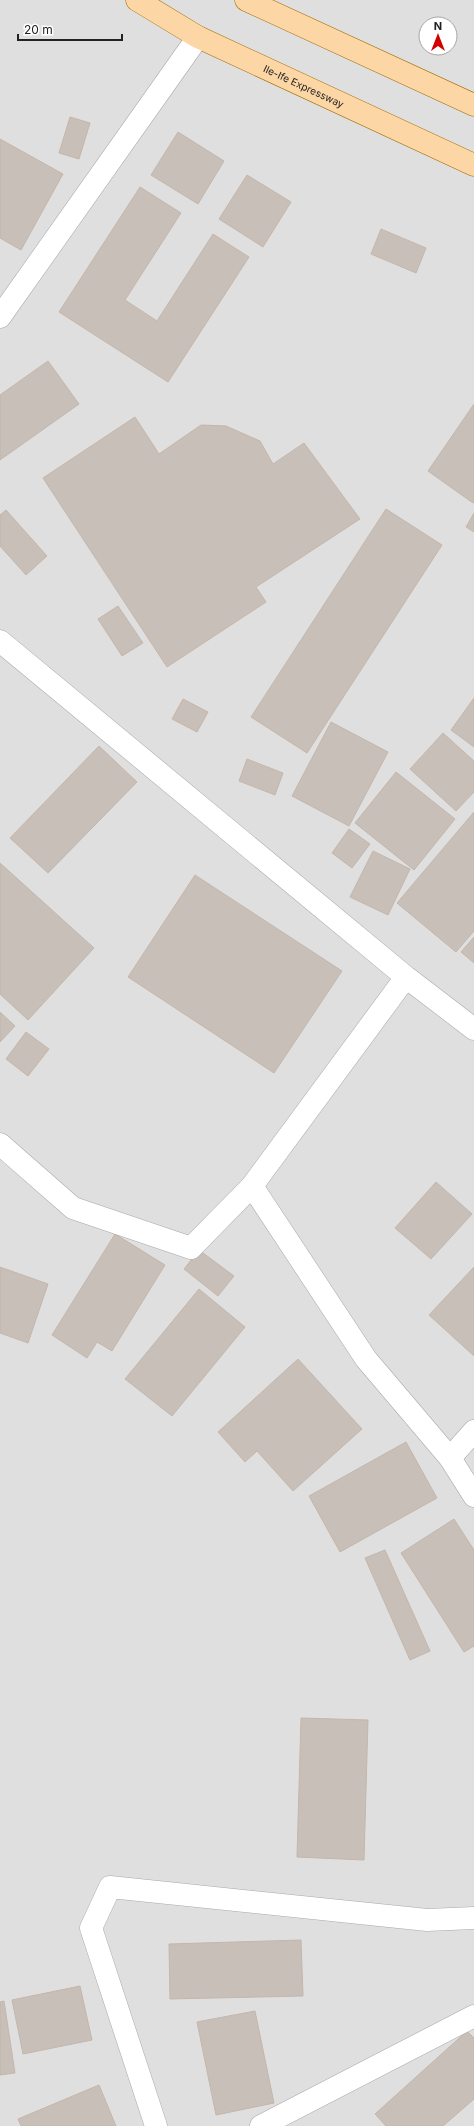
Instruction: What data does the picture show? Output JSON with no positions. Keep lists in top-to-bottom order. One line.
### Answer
{"streets":{"main road":["Ile-Ife Expressway"]},"scale_bar":"20 m","north":"top"}
